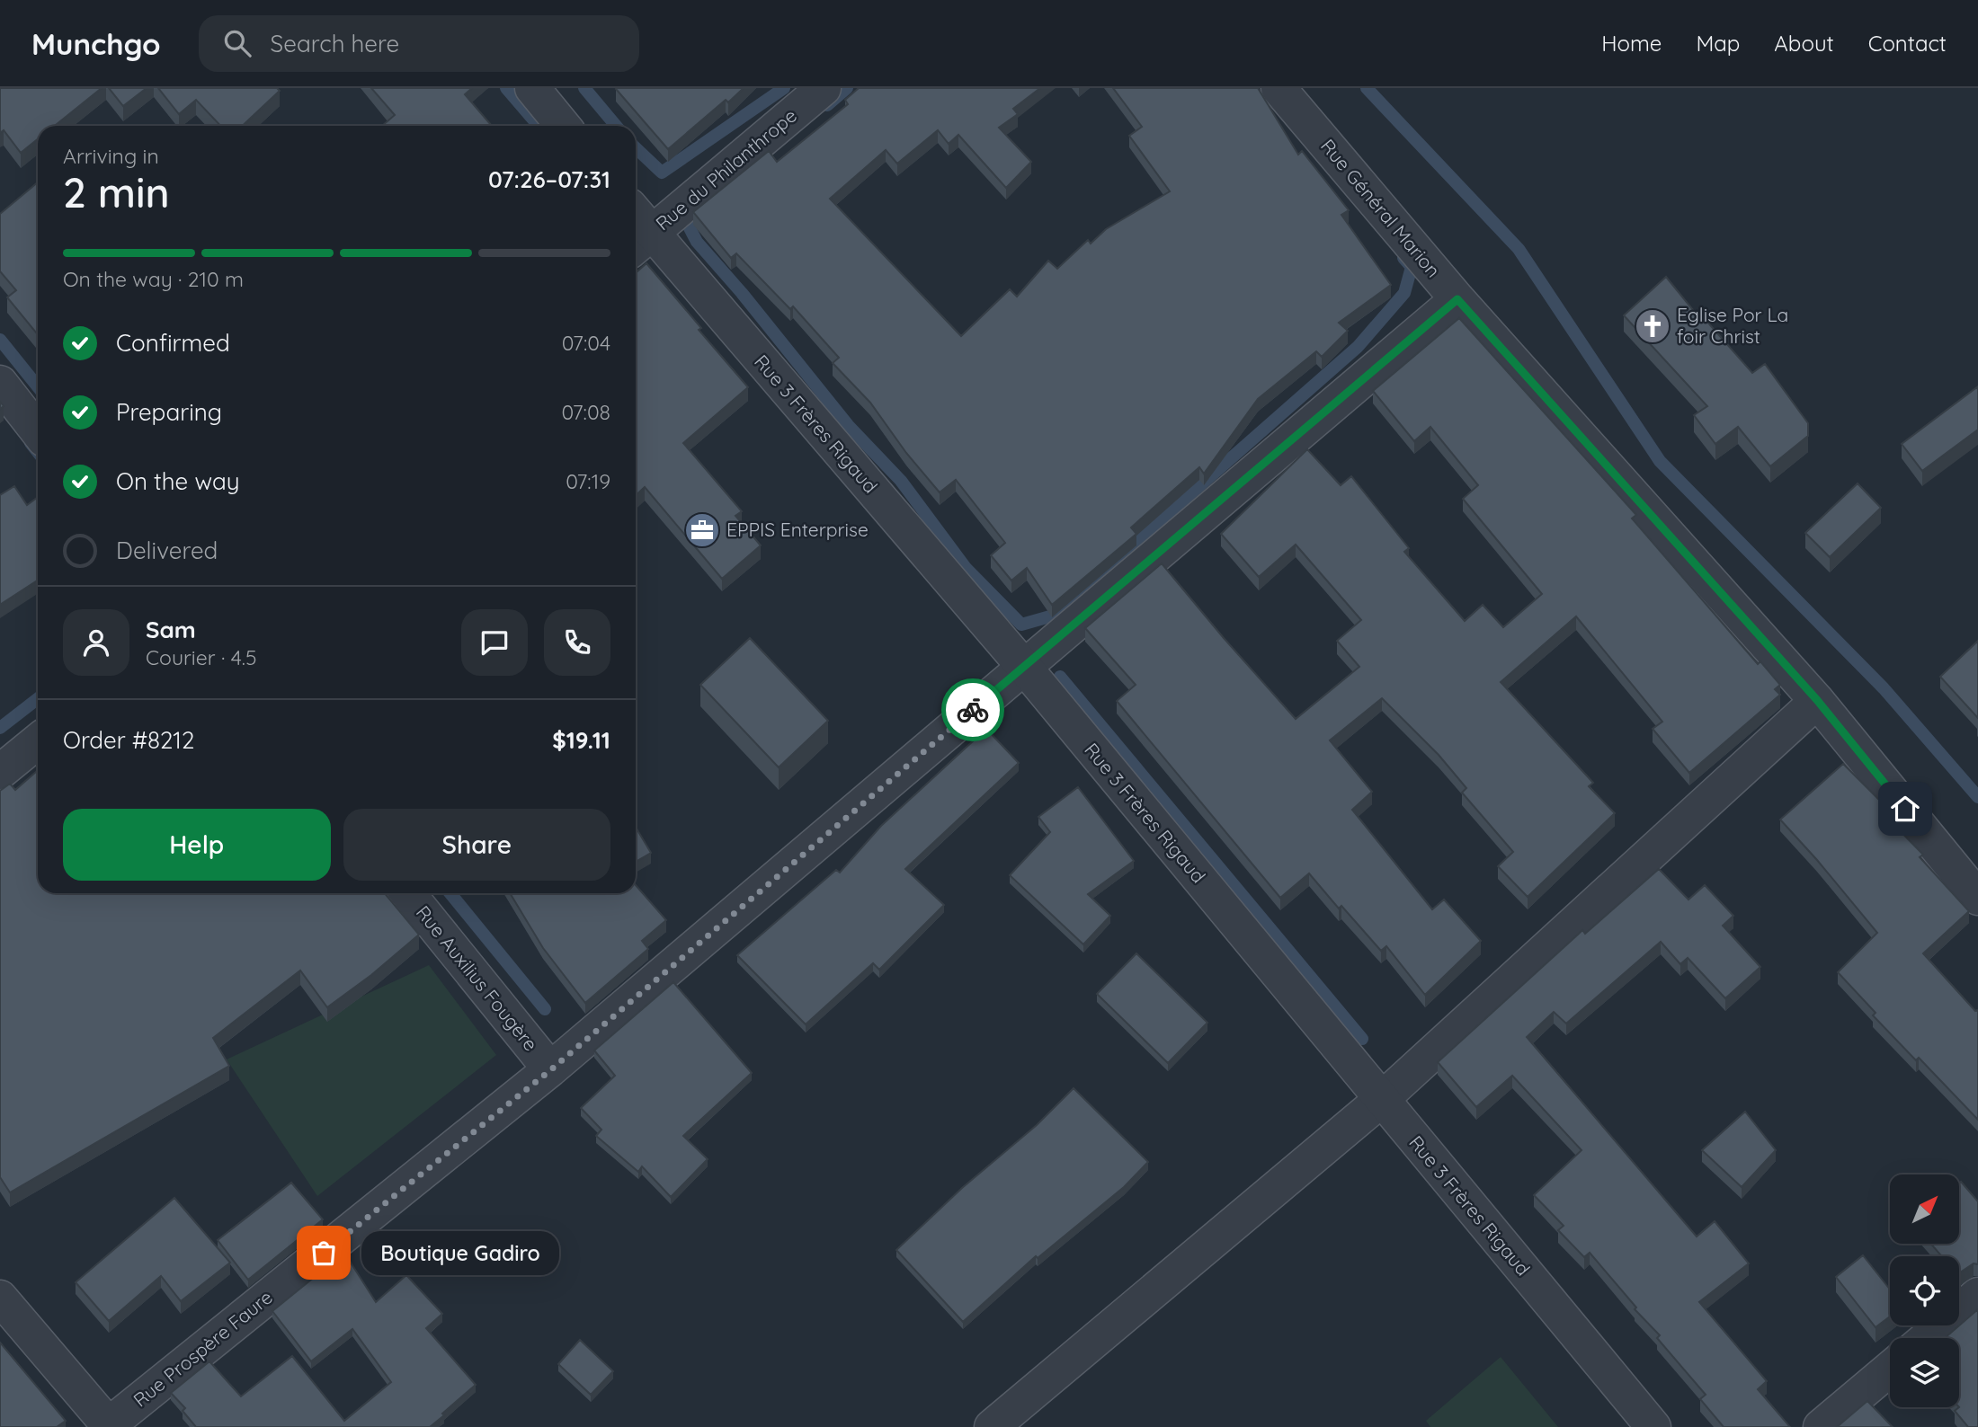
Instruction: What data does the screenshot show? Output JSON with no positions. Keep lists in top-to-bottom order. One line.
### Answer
{"streets":{"street":["Rue du Philanthrope","Rue Général Marion","Rue 3 Frères Rigaud","Rue Auxilius Fougère","Rue Prospère Faure"]},"crossings":[["Rue du Philanthrope","Rue 3 Frères Rigaud"],["Rue Général Marion","Rue Prospère Faure"],["Rue 3 Frères Rigaud","Rue Prospère Faure"],["Rue Auxilius Fougère","Rue Prospère Faure"]],"places":{"church":["Eglise Por La foir Christ"],"office":["EPPIS Enterprise"],"other":["Boutique Gadiro"]},"north":"top right","page":{"header":"Munchgo","search":"Search here","nav":["Home","Map","About","Contact"],"heading":["2 min","Arriving in","07:26–07:31"],"panel":["Sam","Courier · 4.5","Order #8212","$19.11"],"bar":"On the way · 210 m","list":[["Confirmed","07:04"],["Preparing","07:08"],["On the way","07:19"],"Delivered"],"buttons":["Help","Share"],"bubble":"Boutique Gadiro"}}
